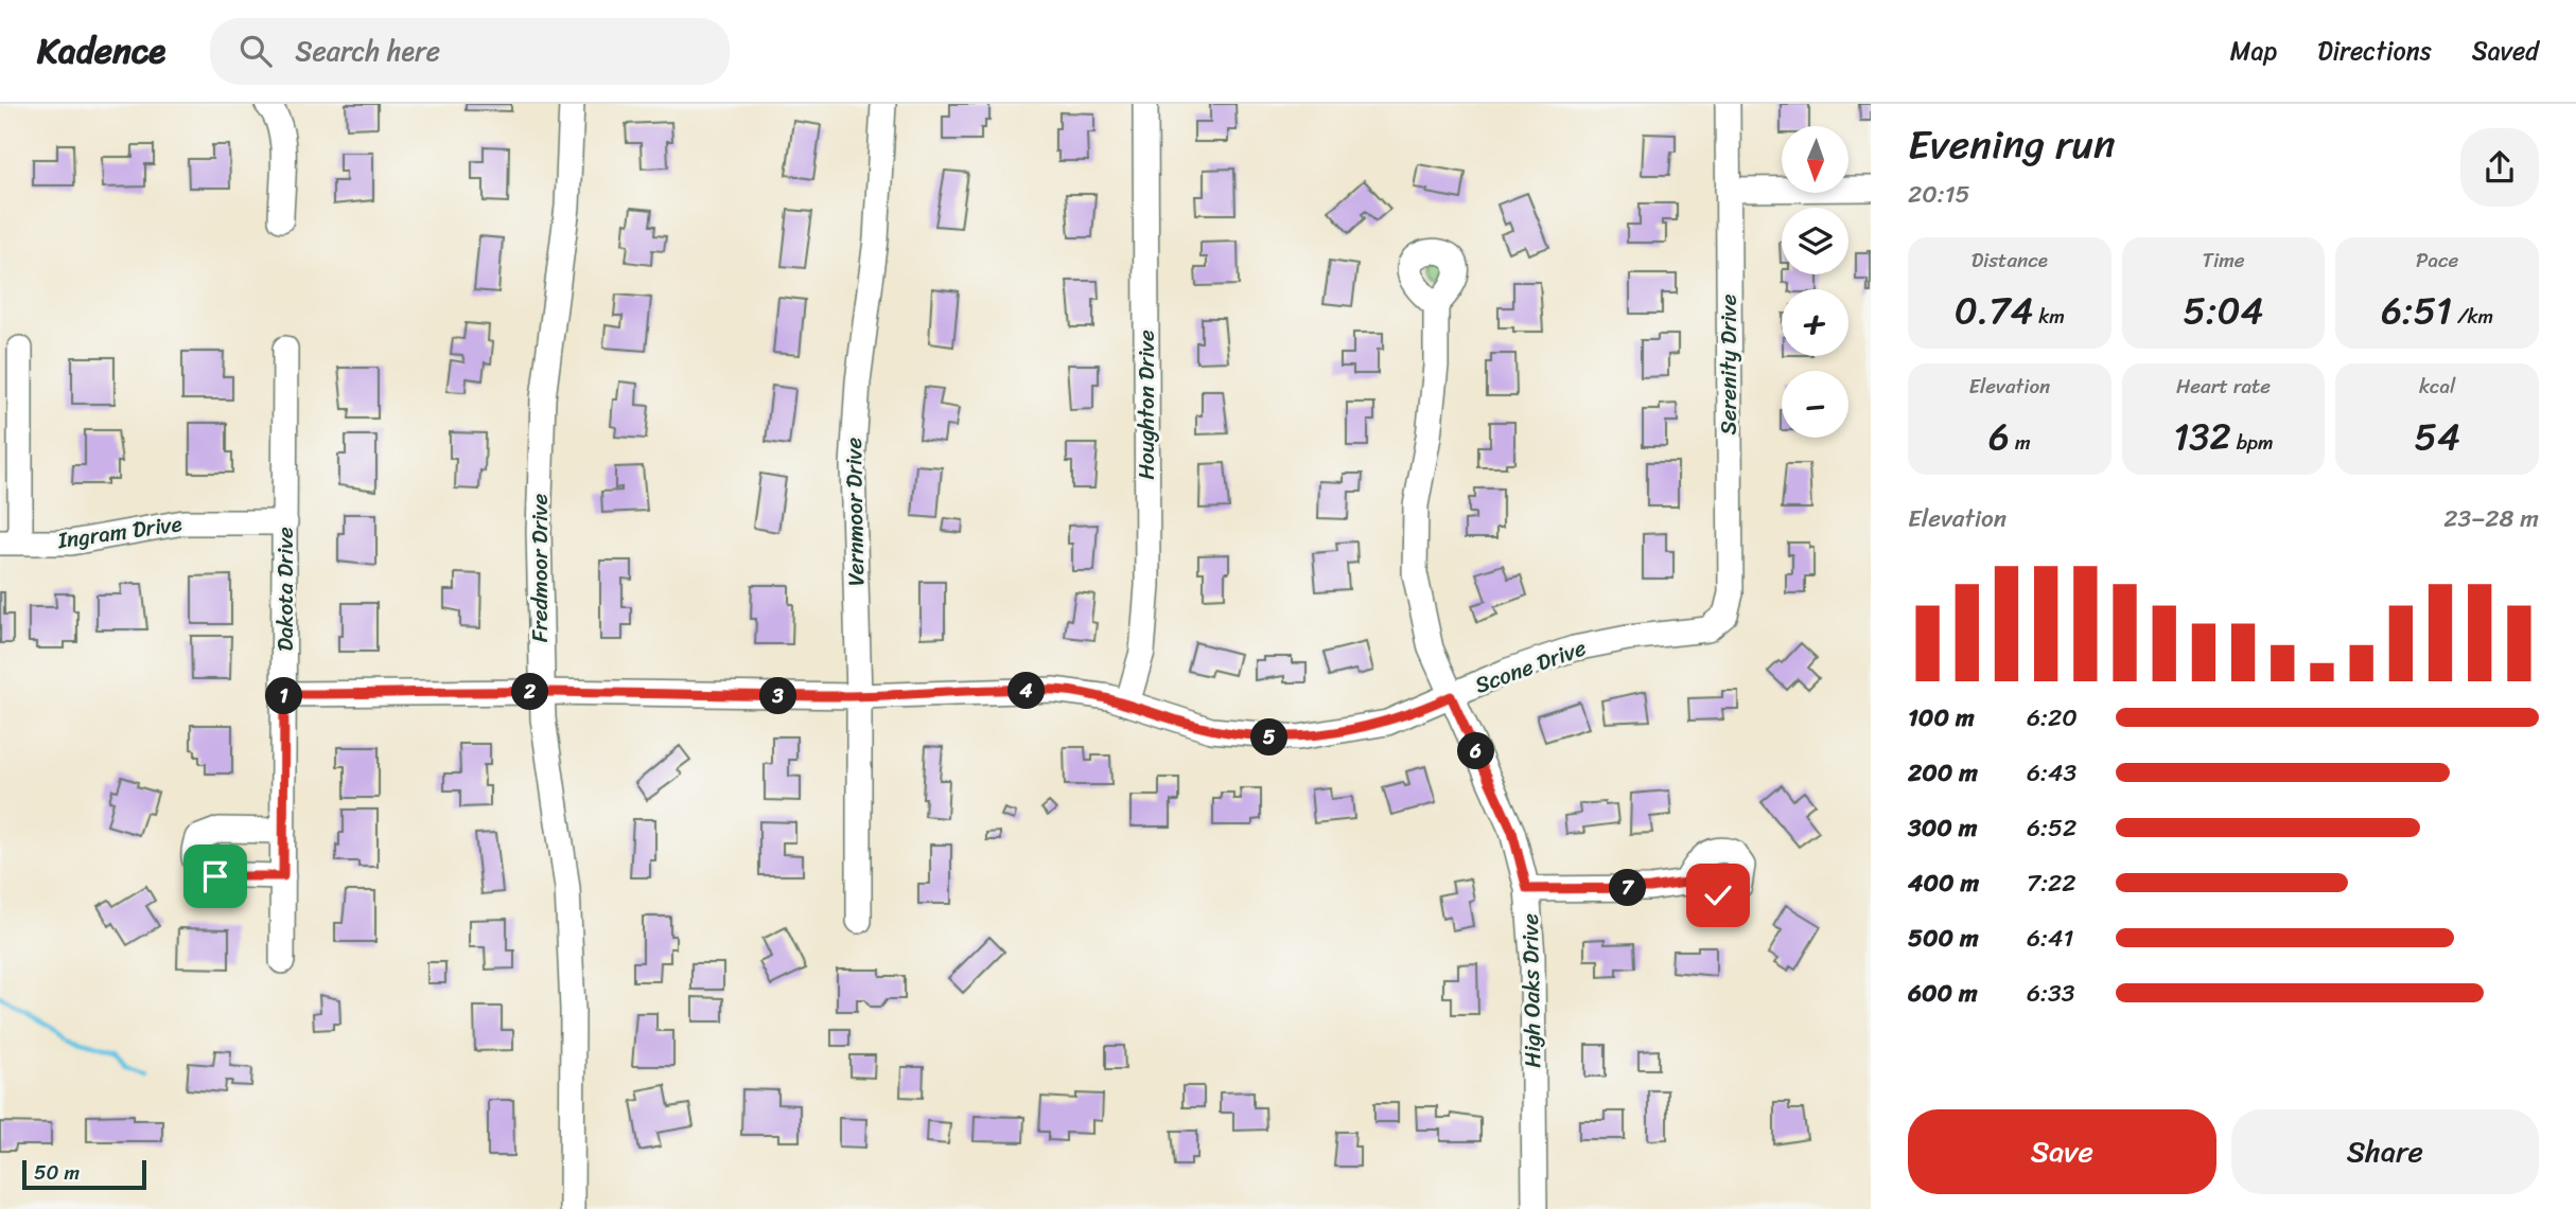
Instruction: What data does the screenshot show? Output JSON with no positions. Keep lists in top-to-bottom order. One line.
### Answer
{"streets":{"street":["Serenity Drive","Houghton Drive","Vernmoor Drive","Ingram Drive","Fredmoor Drive","Dakota Drive","Scone Drive","High Oaks Drive"]},"crossings":[["Serenity Drive","Scone Drive"],["Houghton Drive","Scone Drive"],["Vernmoor Drive","Scone Drive"],["Ingram Drive","Dakota Drive"],["Fredmoor Drive","Scone Drive"],["Dakota Drive","Scone Drive"],["Scone Drive","High Oaks Drive"]],"scale_bar":"50 m","north":"bottom","page":{"header":"Kadence","search":"Search here","nav":["Map","Directions","Saved"],"heading":["Evening run","20:15"],"map_buttons":["+","−"],"stats":[["Distance","0.74 km"],["Time","5:04"],["Pace","6:51 /km"],["Elevation","6 m"],["Heart rate","132 bpm"],["kcal","54"]],"chart":["Elevation","23–28 m"],"pins":["4","2","1","3","5","6","7"],"list":[{"name":"100 m","note":"6:20"},{"name":"200 m","note":"6:43"},{"name":"300 m","note":"6:52"},{"name":"400 m","note":"7:22"},{"name":"500 m","note":"6:41"},{"name":"600 m","note":"6:33"}],"buttons":["Save","Share"],"scale":"50 m"}}
